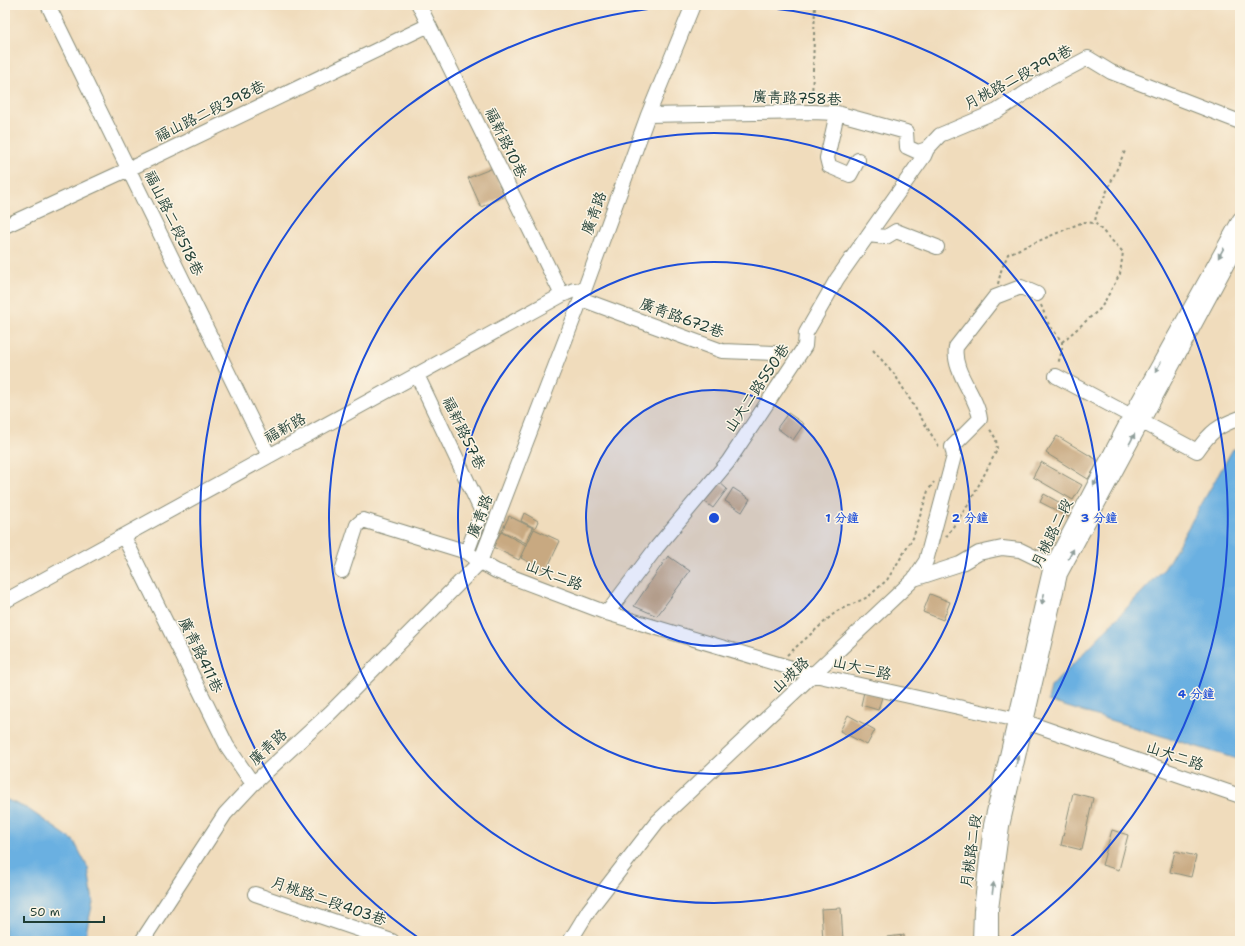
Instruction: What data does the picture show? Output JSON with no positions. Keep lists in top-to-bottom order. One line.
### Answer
{"streets":{"street":["月桃路二段799巷","廣青路758巷","福山路二段398巷","福新路10巷","廣青路","福山路二段518巷","廣青路672巷","山大二路550巷","福新路","福新路57巷","月桃路二段","山大二路","廣青路411巷","山坡路","月桃路二段403巷"]},"crossings":[["月桃路二段799巷","廣青路758巷"],["月桃路二段799巷","山大二路550巷"],["廣青路758巷","廣青路"],["廣青路758巷","山大二路550巷"],["福山路二段398巷","福新路10巷"],["福山路二段398巷","福山路二段518巷"],["福新路10巷","福新路"],["廣青路","廣青路672巷"],["廣青路","福新路"],["廣青路","山大二路"],["廣青路","廣青路411巷"],["福山路二段518巷","福新路"],["廣青路672巷","福新路"],["山大二路550巷","山大二路"],["福新路","福新路57巷"],["福新路","廣青路411巷"],["福新路57巷","山大二路"],["月桃路二段","山大二路"],["山大二路","山坡路"]],"scale_bar":"50 m","rings":["1 分鐘","2 分鐘","3 分鐘","4 分鐘"]}
